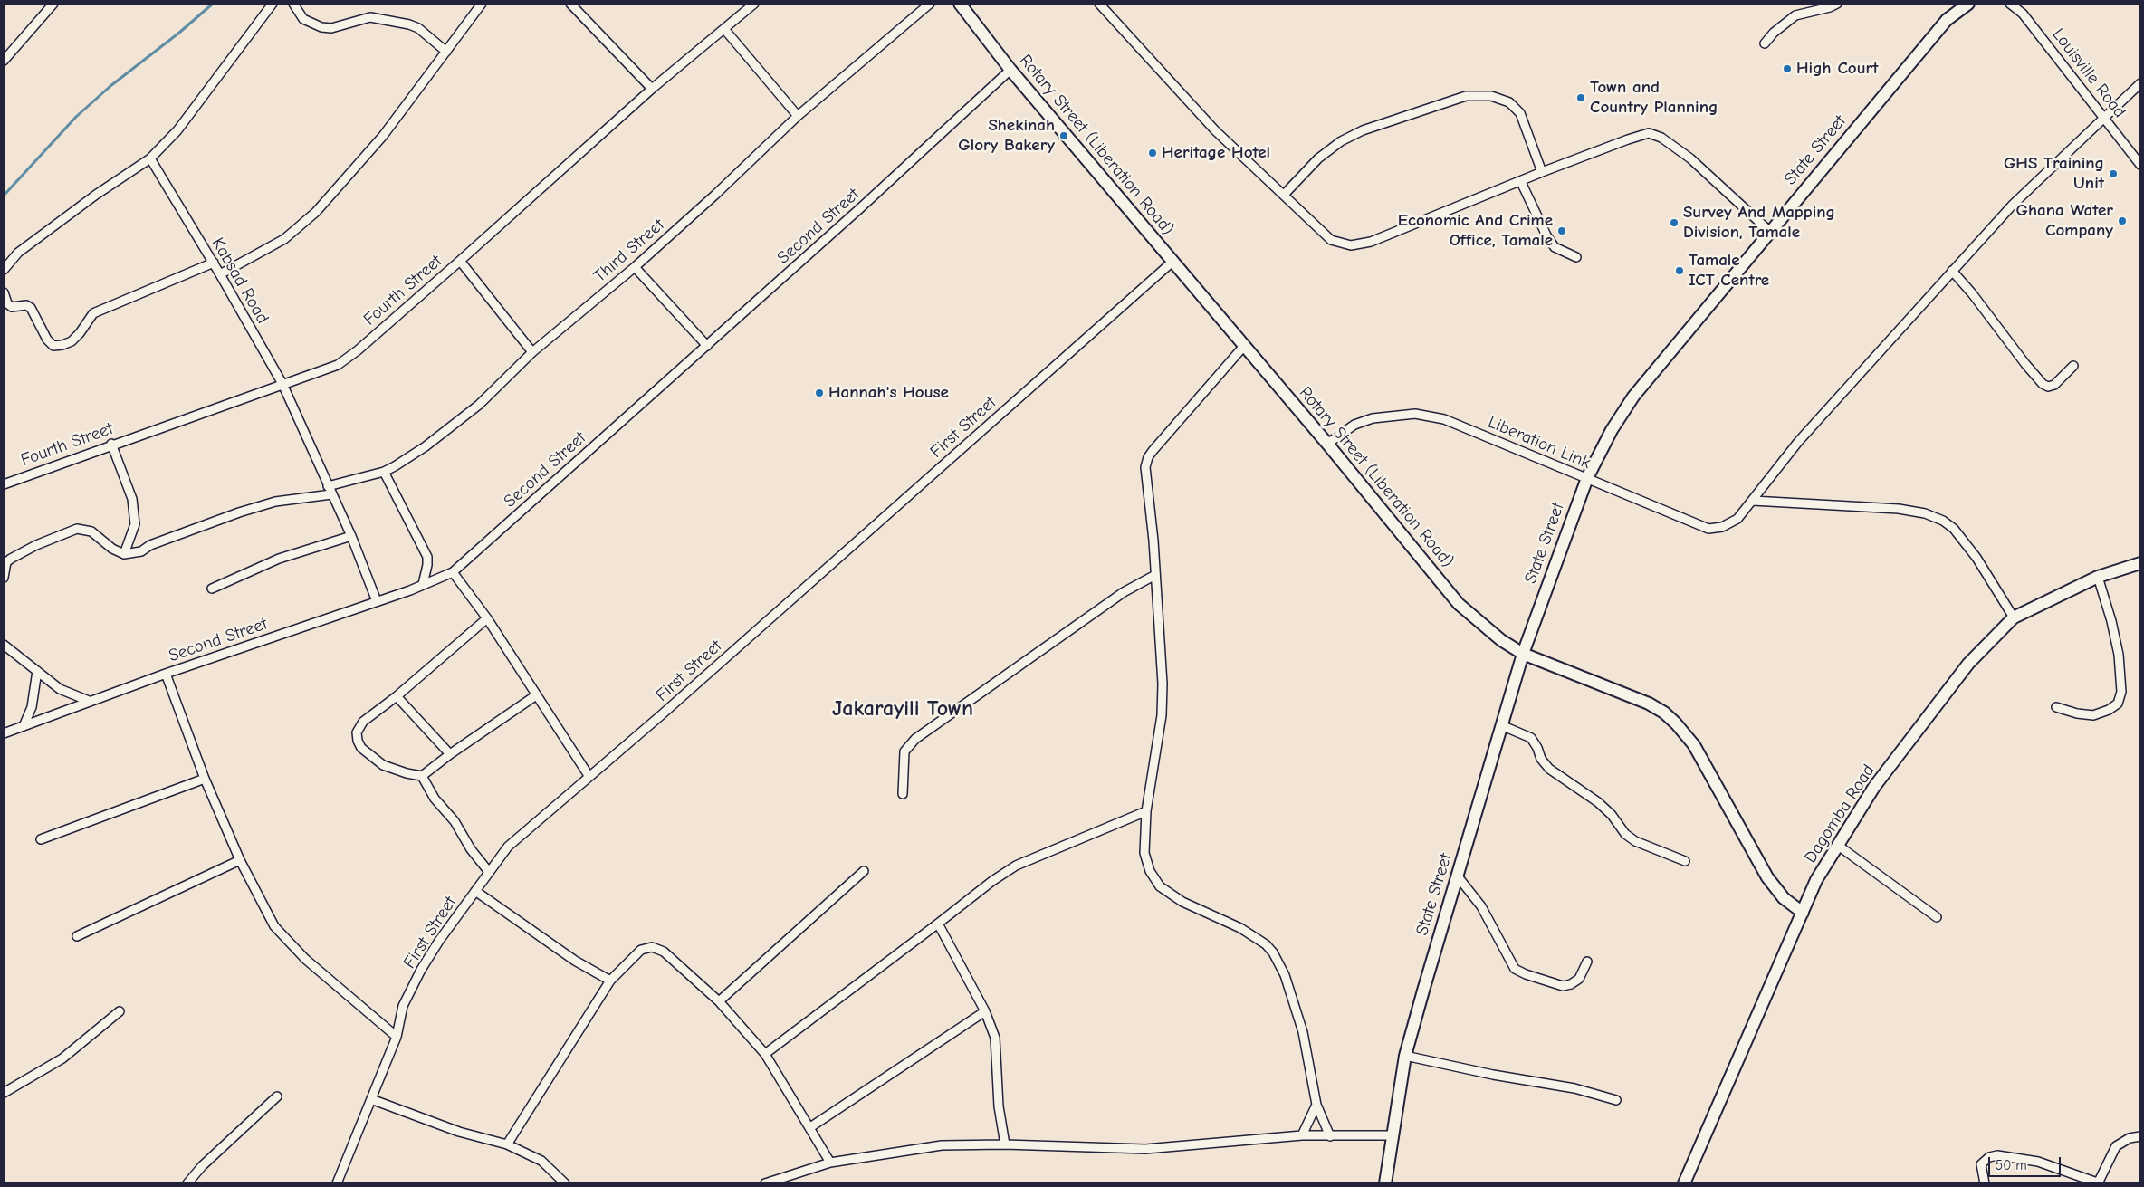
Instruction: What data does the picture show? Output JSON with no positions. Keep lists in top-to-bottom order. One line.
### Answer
{"streets":{"street":["Louisville Road","Rotary Street (Liberation Road)","State Street","Second Street","Third Street","Kabsad Road","Fourth Street","First Street","Liberation Link","Dagomba Road"]},"crossings":[["Rotary Street (Liberation Road)","State Street"],["Rotary Street (Liberation Road)","Second Street"],["Rotary Street (Liberation Road)","First Street"],["Rotary Street (Liberation Road)","Liberation Link"],["Rotary Street (Liberation Road)","Dagomba Road"],["State Street","Liberation Link"],["Second Street","Kabsad Road"],["Third Street","Kabsad Road"],["Kabsad Road","Fourth Street"]],"districts":["Jakarayili Town"],"places":["High Court","Town and Country Planning","Shekinah Glory Bakery","Heritage Hotel","GHS Training Unit","Ghana Water Company","Survey And Mapping Division, Tamale","Economic And Crime Office, Tamale","Tamale ICT Centre","Hannah's House"],"scale_bar":"50 m"}
